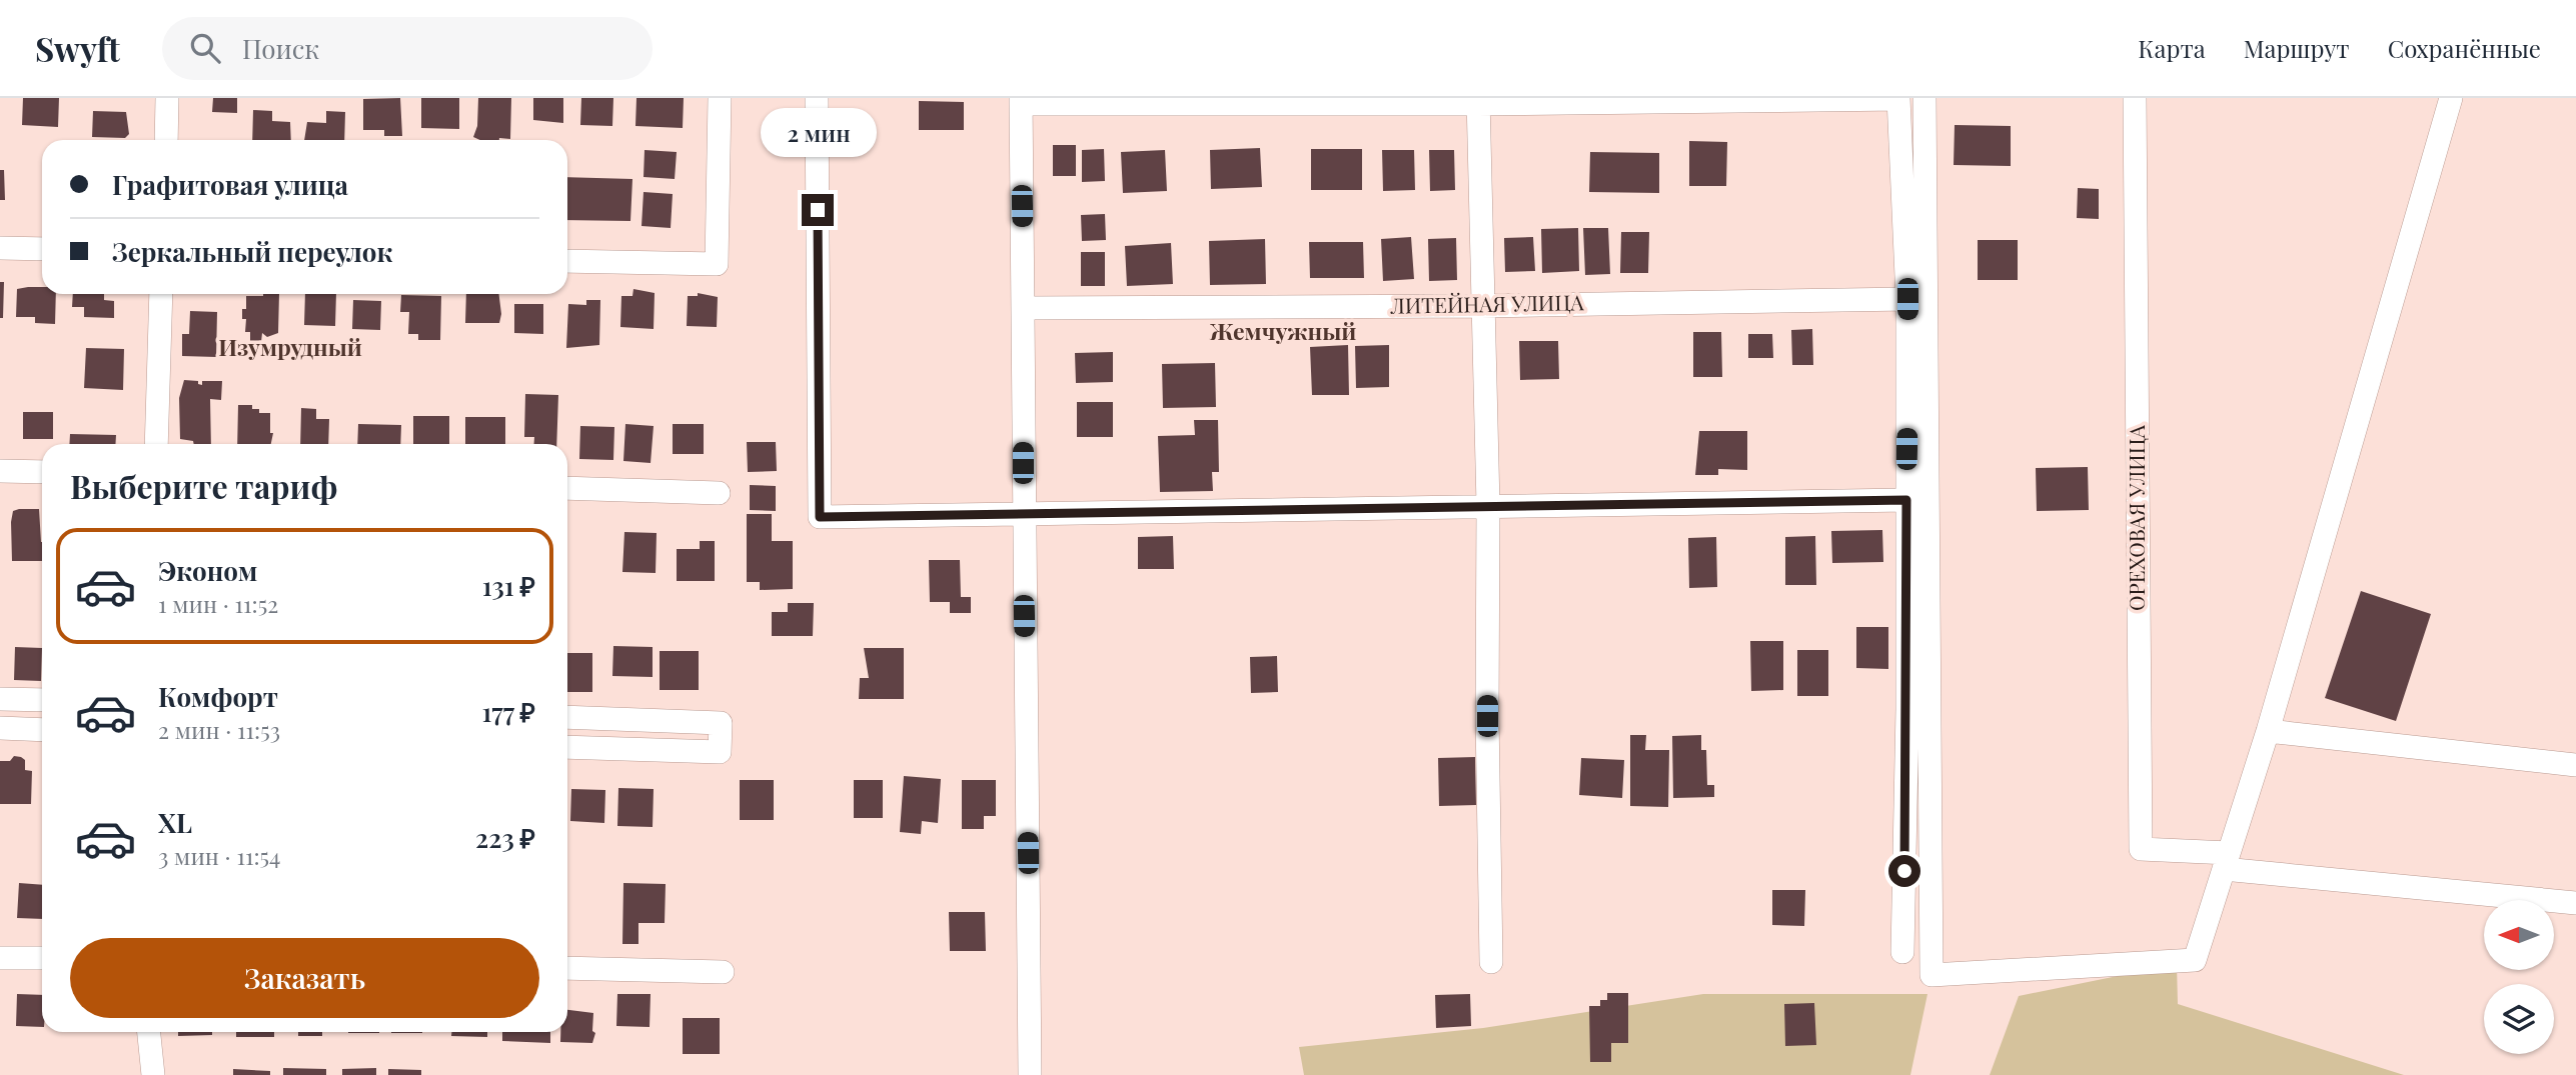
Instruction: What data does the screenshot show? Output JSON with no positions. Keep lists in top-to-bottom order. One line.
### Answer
{"streets":{"street":["ЛИТЕЙНАЯ УЛИЦА","ОРЕХОВАЯ УЛИЦА"]},"districts":["Жемчужный","Изумрудный"],"north":"left","page":{"header":"Swyft","search":"Поиск","nav":["Карта","Маршрут","Сохранённые"],"bubble":"2 мин","banner":["Графитовая улица","Зеркальный переулок"],"heading":"Выберите тариф","list":[{"name":"Эконом","note":"1 мин · 11:52","value":"131 ₽"},{"name":"Комфорт","note":"2 мин · 11:53","value":"177 ₽"},{"name":"XL","note":"3 мин · 11:54","value":"223 ₽"}],"buttons":"Заказать"}}
